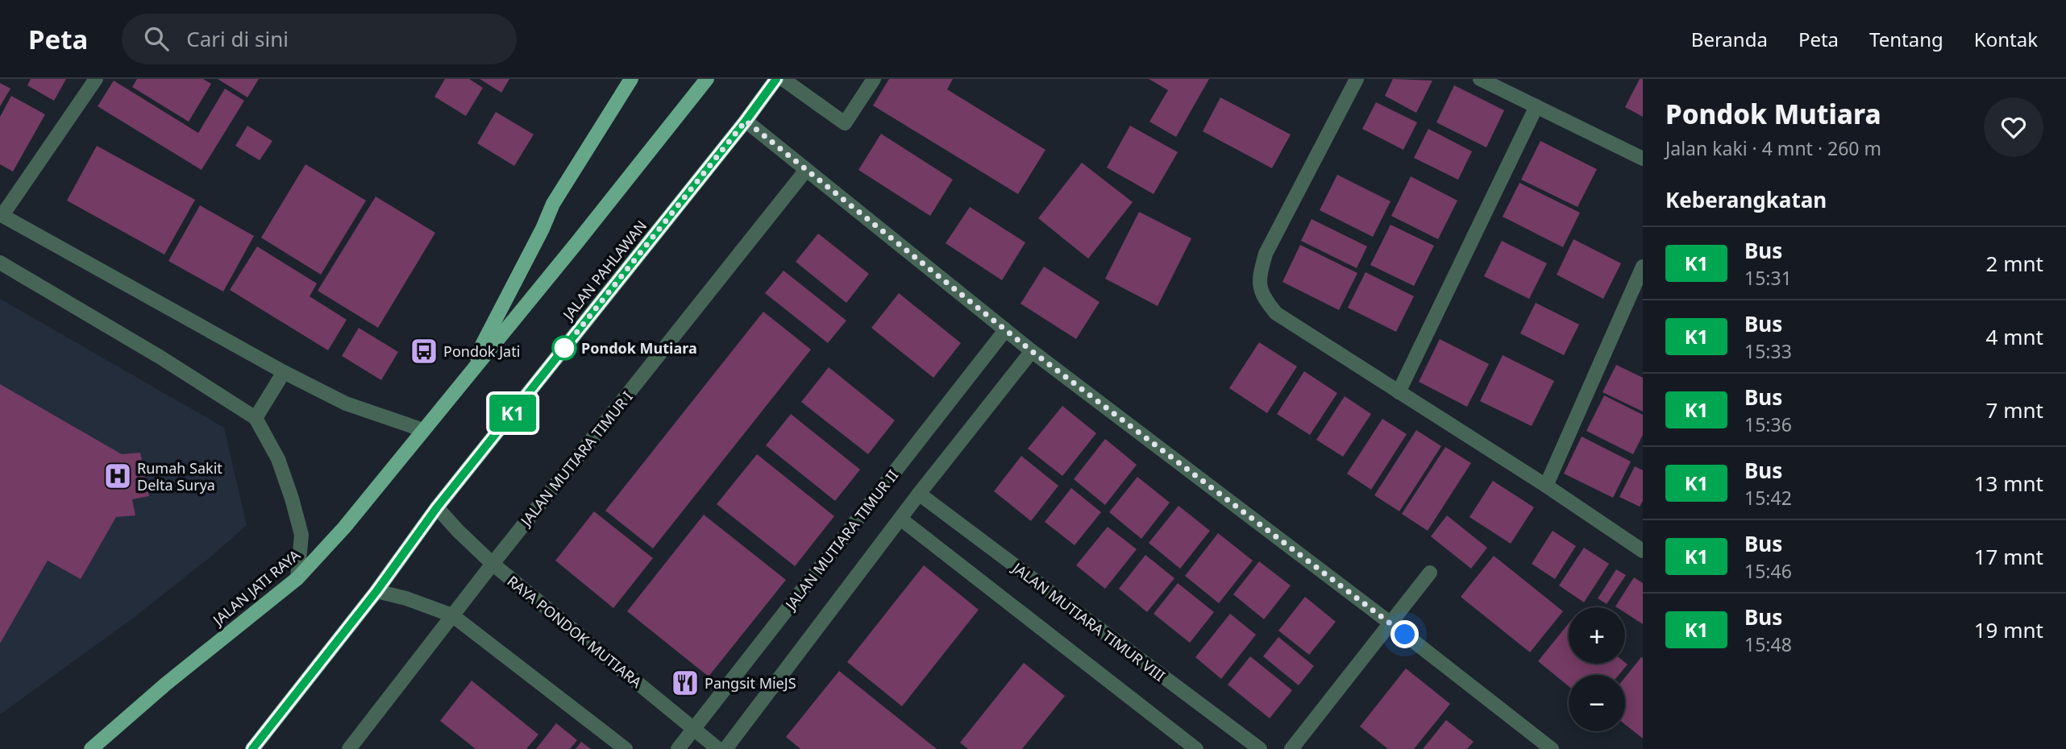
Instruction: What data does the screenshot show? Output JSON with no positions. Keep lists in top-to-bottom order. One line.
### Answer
{"streets":{"main road":["JALAN PAHLAWAN","JALAN JATI RAYA"],"street":["JALAN MUTIARA TIMUR I","JALAN MUTIARA TIMUR II","JALAN MUTIARA TIMUR VIII","RAYA PONDOK MUTIARA"]},"crossings":[["JALAN PAHLAWAN","RAYA PONDOK MUTIARA"],["JALAN MUTIARA TIMUR I","RAYA PONDOK MUTIARA"],["JALAN MUTIARA TIMUR II","RAYA PONDOK MUTIARA"]],"places":{"other":["Pondok Mutiara"],"bus stop":["Pondok Jati"],"hospital":["Rumah Sakit Delta Surya"],"restaurant":["Pangsit MieJS"]},"lines":["bus line K1"],"page":{"header":"Peta","search":"Cari di sini","nav":["Beranda","Peta","Tentang","Kontak"],"on_map":"K1","heading":[["Pondok Mutiara","Jalan kaki · 4 mnt · 260 m"],"Keberangkatan"],"list":[{"mark":"K1","name":"Bus","note":"15:31","value":"2 mnt"},{"mark":"K1","name":"Bus","note":"15:33","value":"4 mnt"},{"mark":"K1","name":"Bus","note":"15:36","value":"7 mnt"},{"mark":"K1","name":"Bus","note":"15:42","value":"13 mnt"},{"mark":"K1","name":"Bus","note":"15:46","value":"17 mnt"},{"mark":"K1","name":"Bus","note":"15:48","value":"19 mnt"}],"map_buttons":["+","−"]}}
